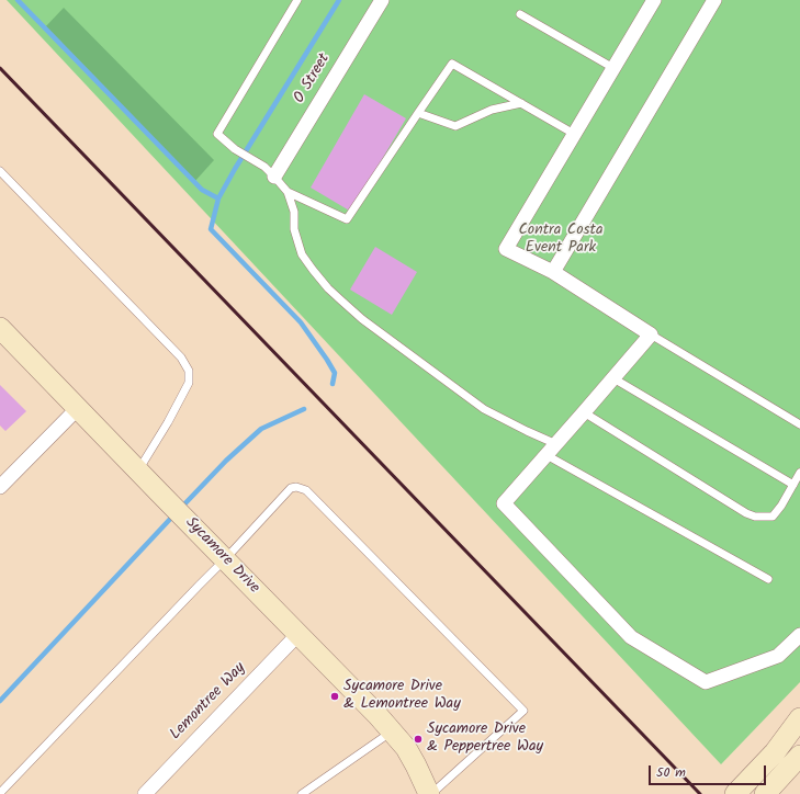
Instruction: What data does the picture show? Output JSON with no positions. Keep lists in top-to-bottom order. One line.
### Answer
{"streets":{"street":["O Street","Sycamore Drive","Lemontree Way"]},"crossings":[["Sycamore Drive","Lemontree Way"]],"parks":["Contra Costa Event Park"],"places":["Sycamore Drive & Lemontree Way","Sycamore Drive & Peppertree Way"],"scale_bar":"50 m"}
